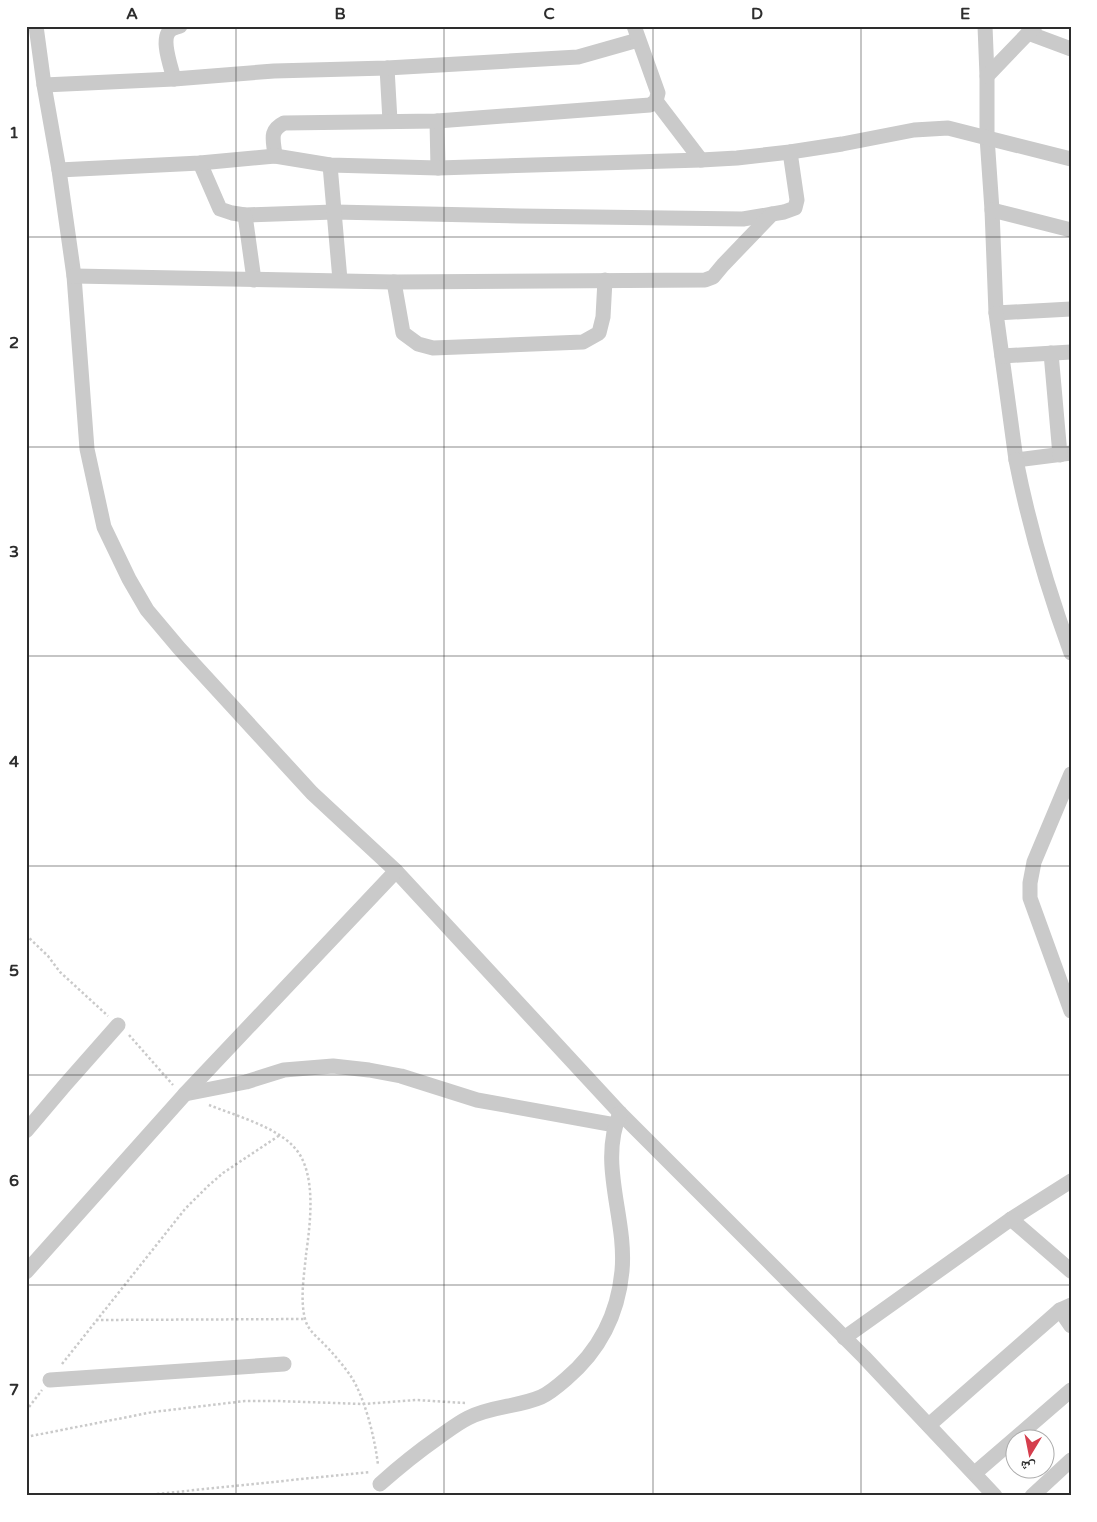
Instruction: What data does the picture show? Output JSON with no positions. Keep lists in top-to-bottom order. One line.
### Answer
{"north":"bottom","grid":{"columns":["A","B","C","D","E"],"rows":["1","2","3","4","5","6","7"]}}
